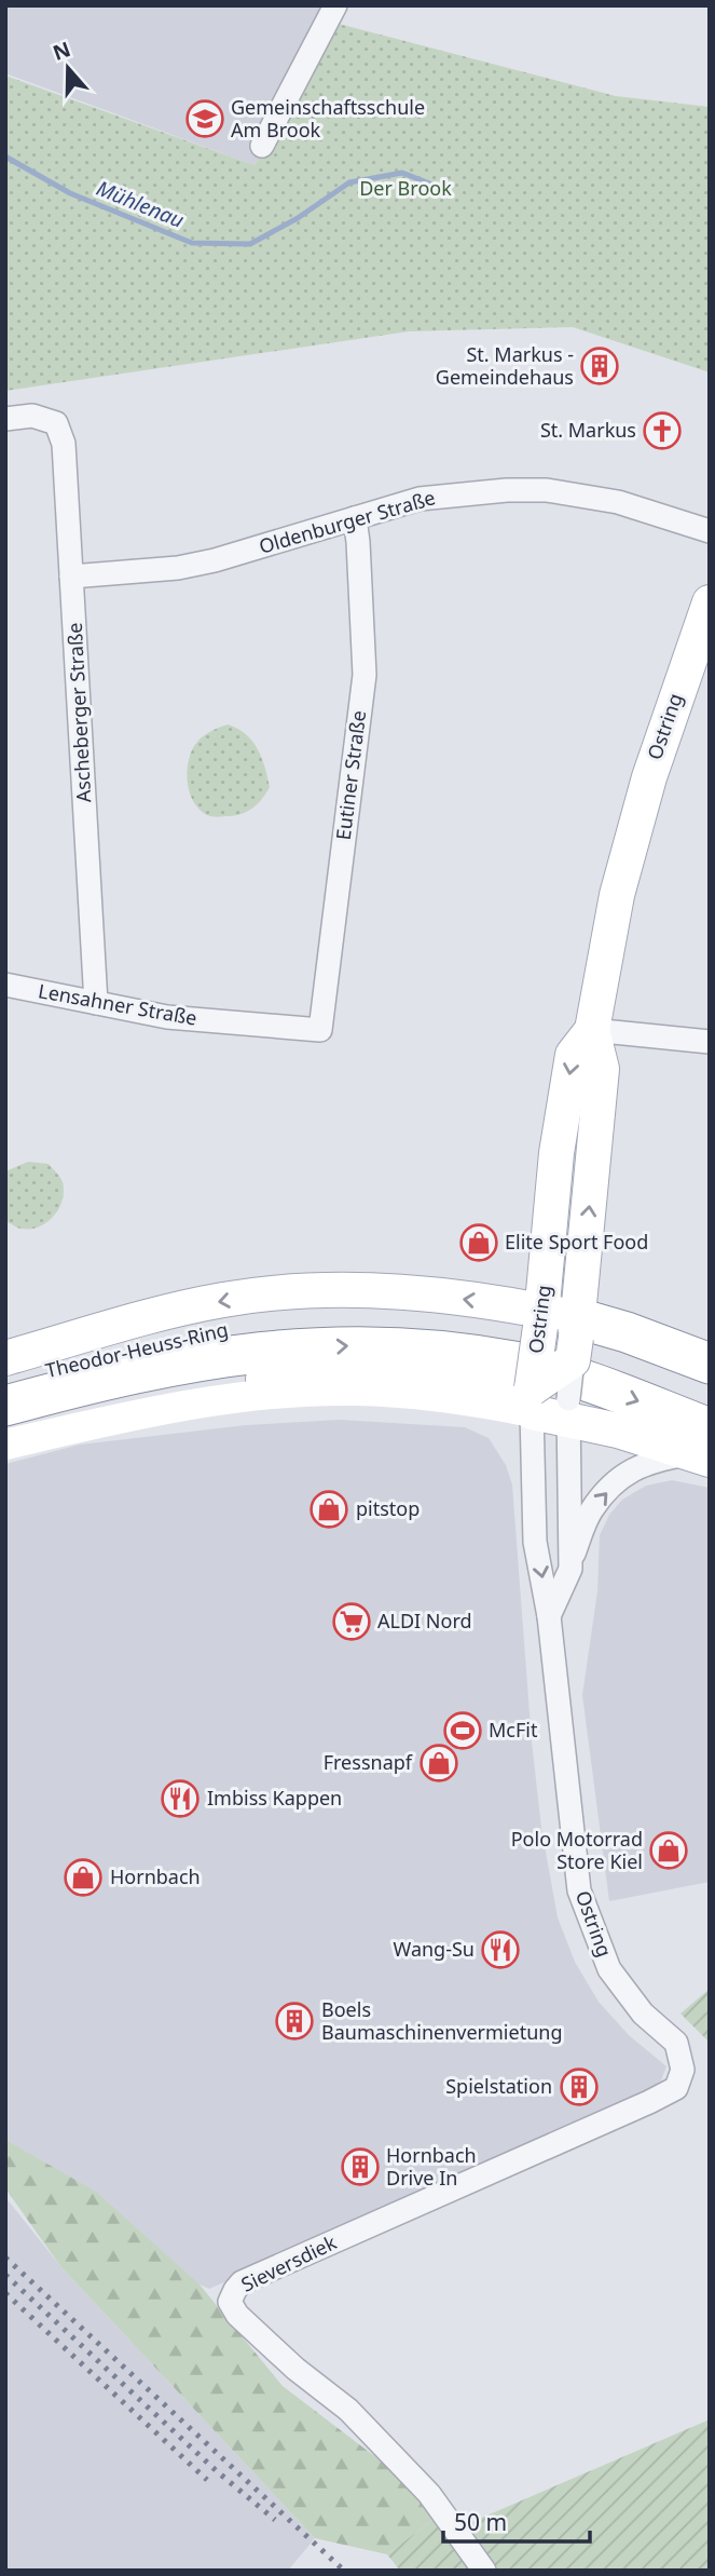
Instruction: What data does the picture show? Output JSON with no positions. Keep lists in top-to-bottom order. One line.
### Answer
{"streets":{"highway":["Theodor-Heuss-Ring"],"main road":["Ostring"],"street":["Oldenburger Straße","Ascheberger Straße","Eutiner Straße","Lensahner Straße","Sieversdiek"]},"crossings":[["Oldenburger Straße","Ascheberger Straße"],["Oldenburger Straße","Eutiner Straße"],["Ascheberger Straße","Lensahner Straße"],["Ostring","Theodor-Heuss-Ring"],["Ostring","Sieversdiek"],["Eutiner Straße","Lensahner Straße"]],"water":["Mühlenau"],"parks":["Der Brook"],"places":{"school or university":["Gemeinschaftsschule Am Brook"],"building":["St. Markus - Gemeindehaus","Boels Baumaschinenvermietung","Spielstation","Hornbach Drive In"],"church":["St. Markus"],"shop":["Elite Sport Food","pitstop","Fressnapf","Polo Motorrad Store Kiel","Hornbach"],"supermarket":["ALDI Nord"],"sports":["McFit"],"restaurant":["Imbiss Kappen","Wang-Su"]},"scale_bar":"50 m","north":"top"}
